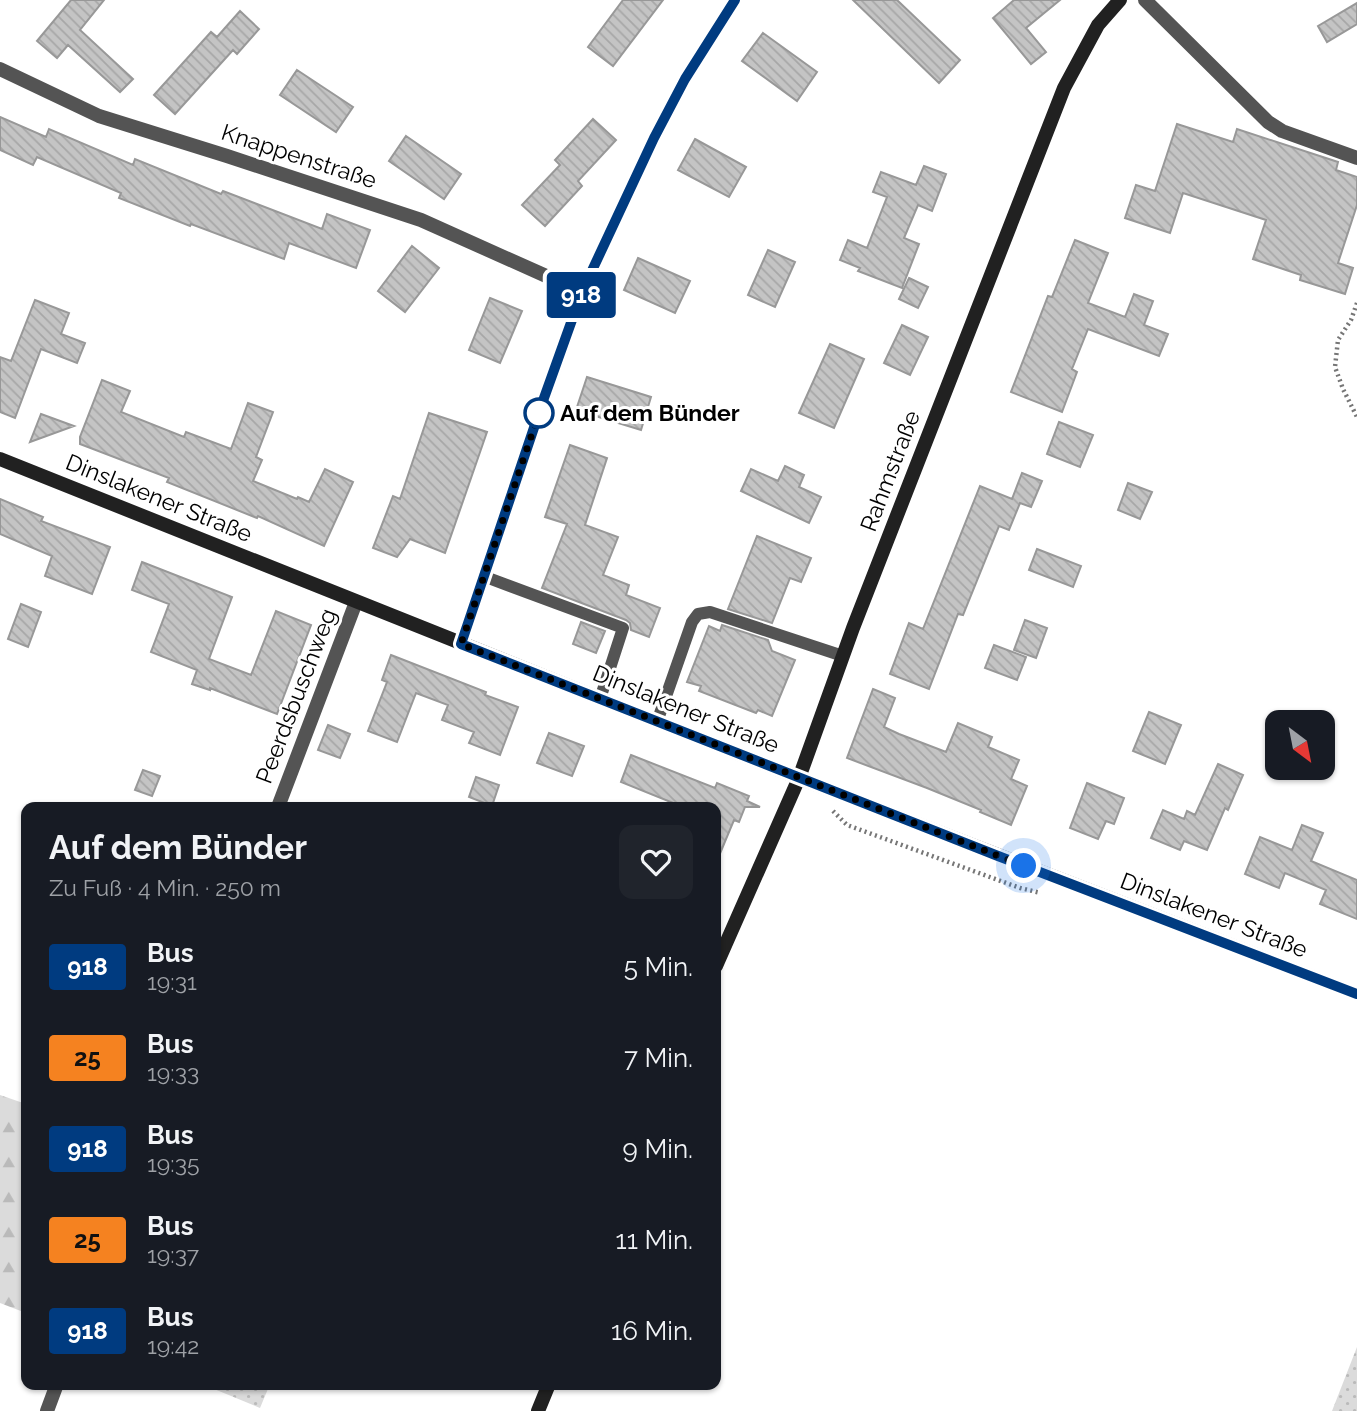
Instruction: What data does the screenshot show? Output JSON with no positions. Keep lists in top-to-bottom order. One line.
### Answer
{"streets":{"main road":["Rahmstraße","Dinslakener Straße"],"street":["Knappenstraße","Peerdsbuschweg"]},"crossings":[["Rahmstraße","Dinslakener Straße"],["Dinslakener Straße","Peerdsbuschweg"]],"places":["Auf dem Bünder"],"lines":["bus line 918"],"north":"bottom right","page":{"on_map":"918","heading":["Auf dem Bünder","Zu Fuß · 4 Min. · 250 m"],"list":[{"mark":"918","name":"Bus","note":"19:31","value":"5 Min."},{"mark":"25","name":"Bus","note":"19:33","value":"7 Min."},{"mark":"918","name":"Bus","note":"19:35","value":"9 Min."},{"mark":"25","name":"Bus","note":"19:37","value":"11 Min."},{"mark":"918","name":"Bus","note":"19:42","value":"16 Min."}]}}
